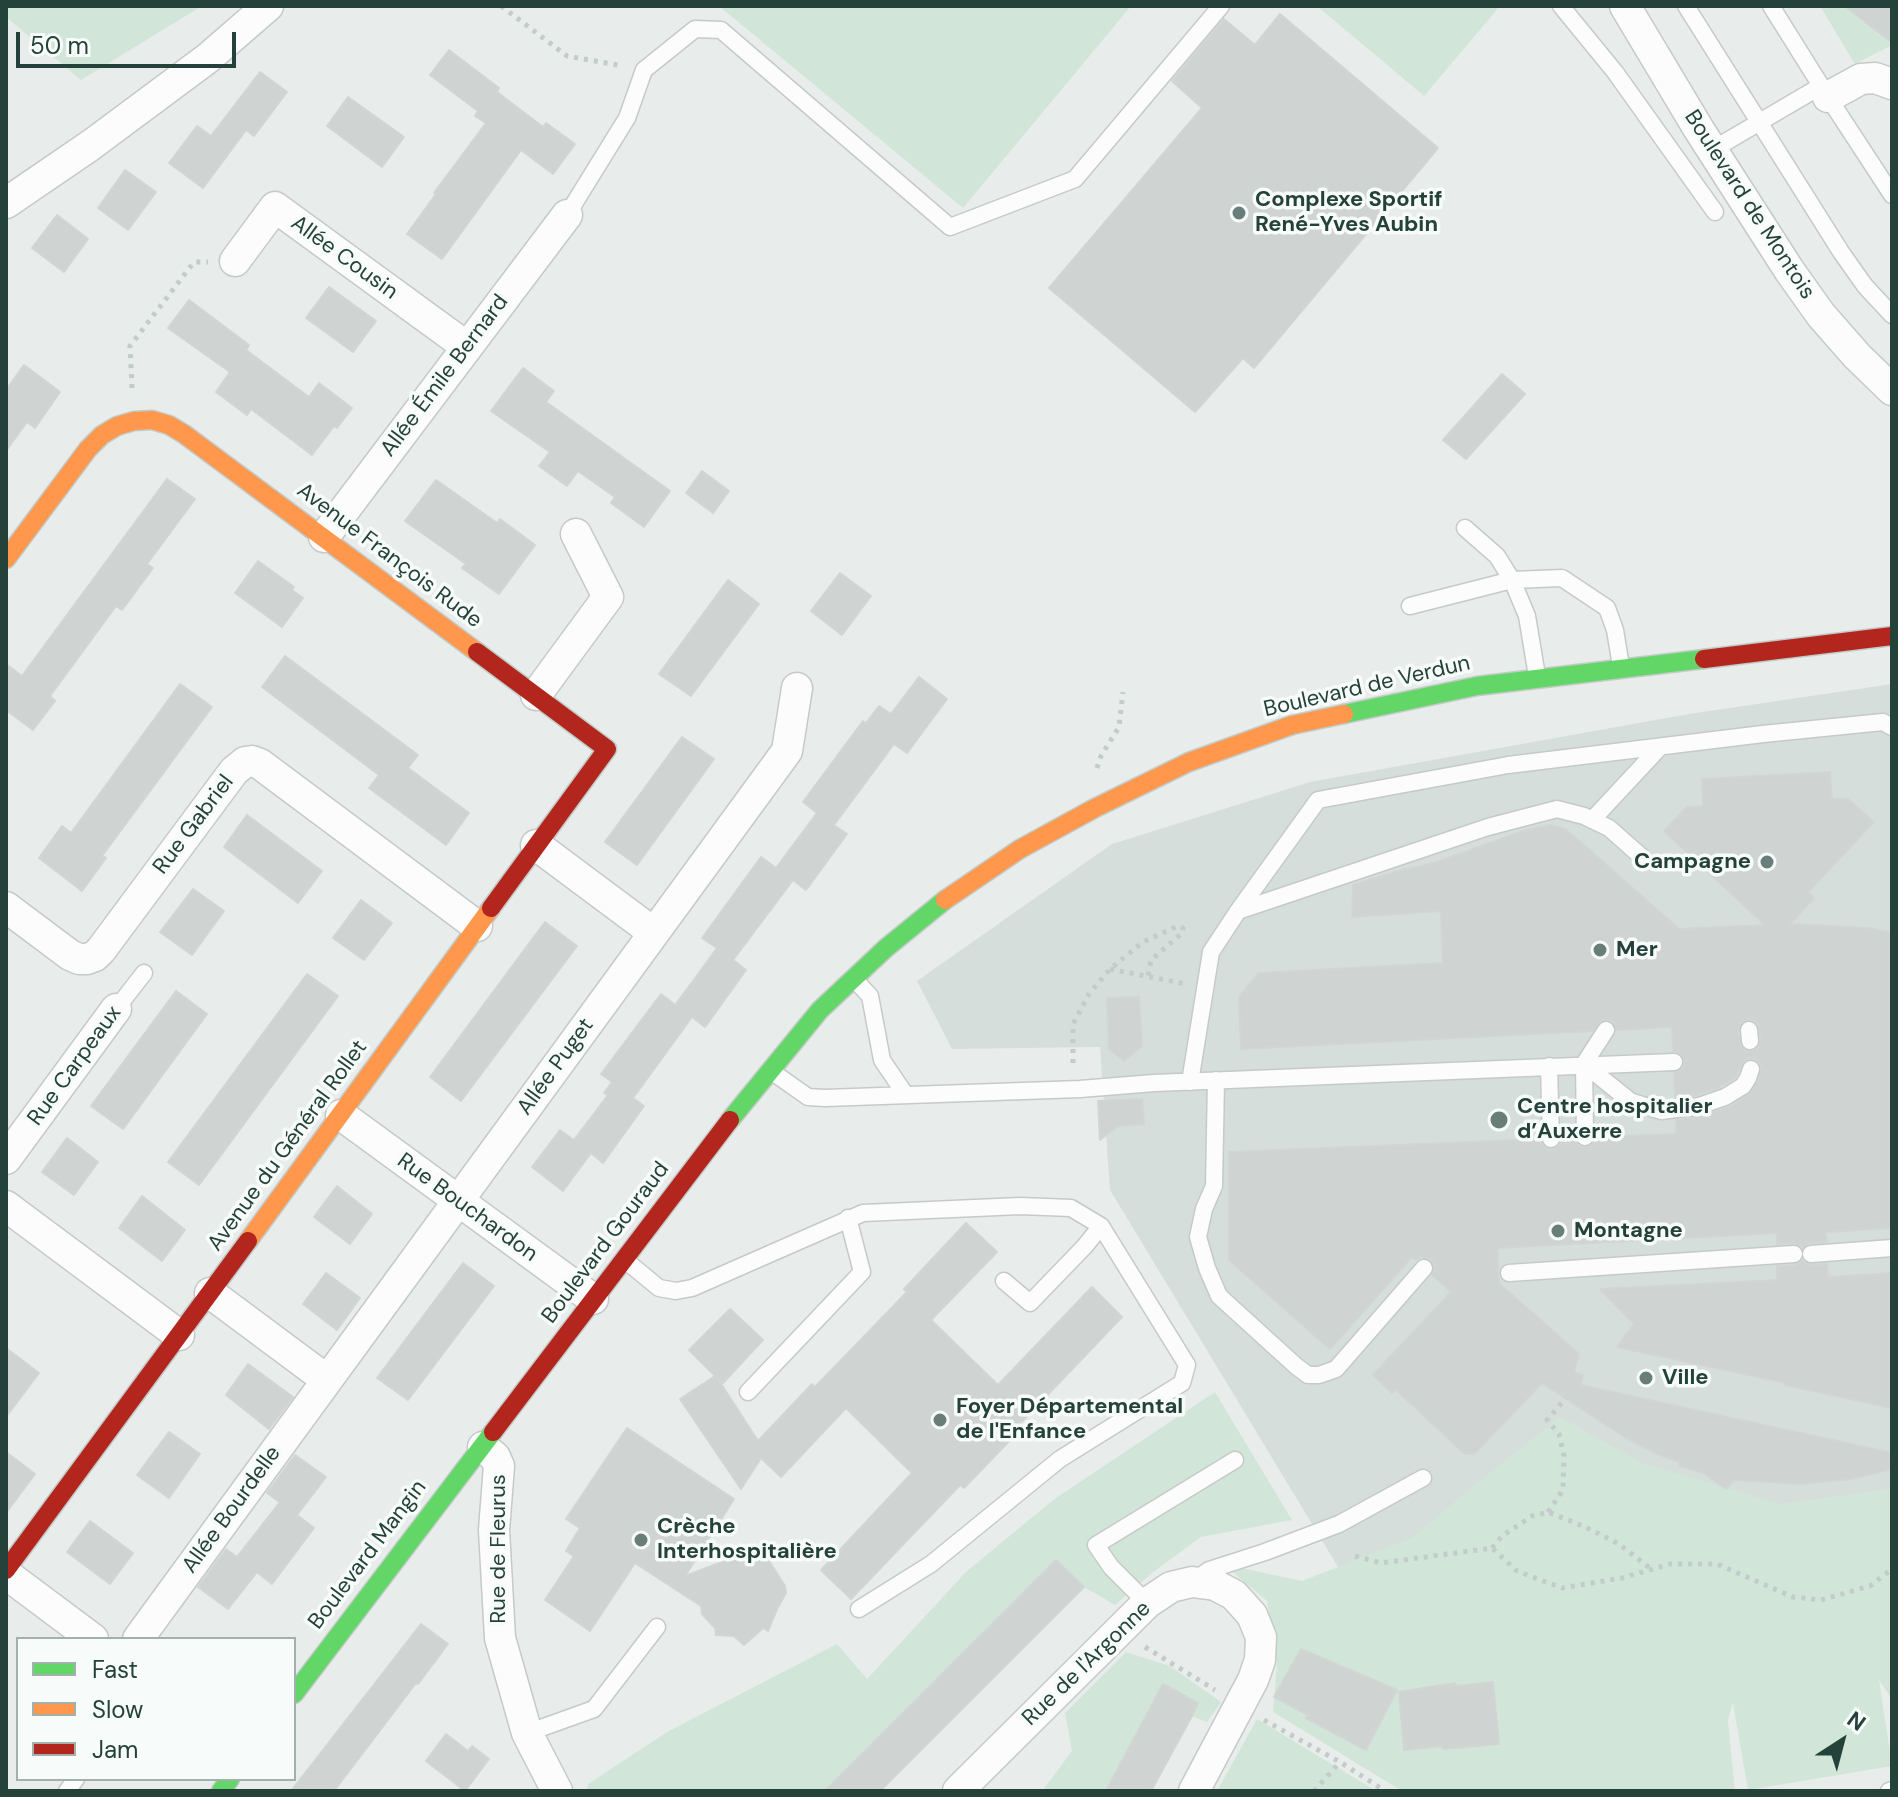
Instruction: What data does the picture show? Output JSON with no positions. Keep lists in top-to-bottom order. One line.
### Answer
{"streets":{"main road":["Avenue François Rude","Boulevard de Verdun","Avenue du Général Rollet","Boulevard Gouraud","Boulevard Mangin"],"street":["Boulevard de Montois","Allée Cousin","Allée Émile Bernard","Rue Gabriel","Rue Carpeaux","Allée Puget","Rue Bouchardon","Allée Bourdelle","Rue de Fleurus","Rue de l'Argonne"]},"crossings":[["Allée Cousin","Allée Émile Bernard"],["Allée Émile Bernard","Avenue François Rude"],["Avenue François Rude","Avenue du Général Rollet"],["Boulevard de Verdun","Boulevard Gouraud"],["Rue Gabriel","Avenue du Général Rollet"],["Allée Puget","Rue Bouchardon"],["Allée Puget","Allée Bourdelle"],["Avenue du Général Rollet","Rue Bouchardon"],["Rue Bouchardon","Boulevard Gouraud"],["Rue Bouchardon","Allée Bourdelle"],["Boulevard Gouraud","Rue de Fleurus"],["Boulevard Gouraud","Boulevard Mangin"],["Rue de Fleurus","Boulevard Mangin"]],"places":["Complexe Sportif René-Yves Aubin","Campagne","Mer","Centre hospitalier d’Auxerre","Montagne","Ville","Foyer Départemental de l'Enfance","Crèche Interhospitalière"],"legend":["Fast","Slow","Jam"],"scale_bar":"50 m","north":"top right"}
